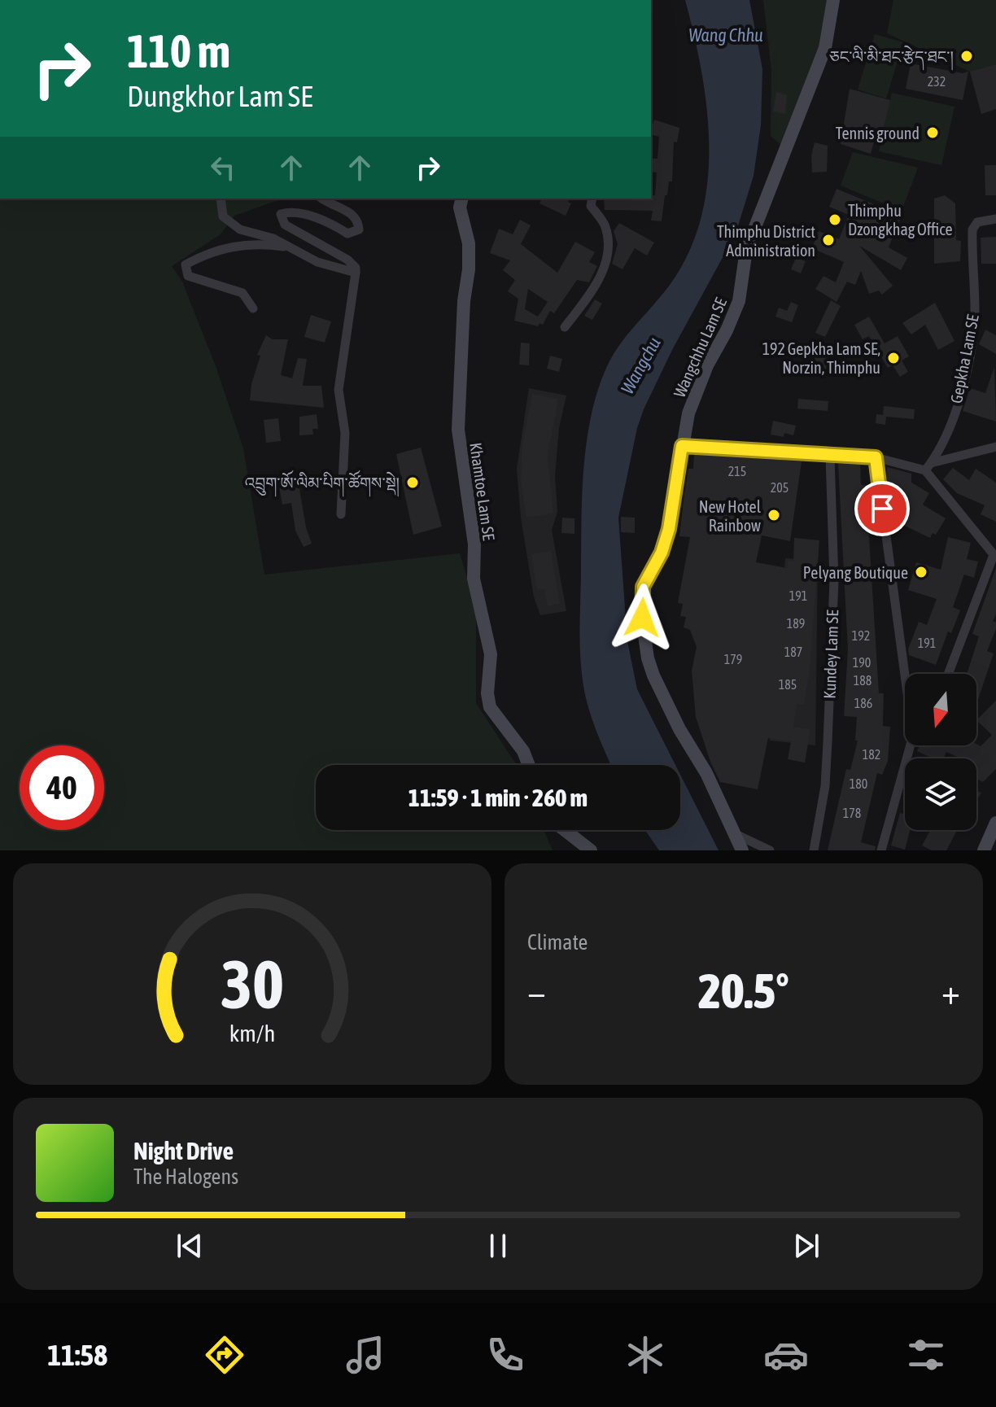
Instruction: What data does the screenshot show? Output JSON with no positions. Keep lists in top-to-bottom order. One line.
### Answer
{"streets":{"street":["Wangchhu Lam SE","Gepkha Lam SE","Khamtoe Lam SE","Kundey Lam SE"]},"water":["Wang Chhu","Wangchu"],"places":["ཅང་ལི་མི་ཐང་རྩེད་ཐང་།","Tennis ground","Thimphu Dzongkhag Office","Thimphu District Administration","192 Gepkha Lam SE, Norzin, Thimphu","འབྲུག་ཨོ་ལིམ་པིག་ཚོགས་སྡེ།","New Hotel Rainbow","Pelyang Boutique"],"house_numbers":["232","215","205","191","189","192","191","187","179","190","188","185","186","182","180","178"],"north":"bottom","page":{"turn":["110 m","Dungkhor Lam SE"],"limit":"40","trip":"11:59 · 1 min · 260 m","tile":"Climate","heat":["−","20.5°","+"],"song":["Night Drive","The Halogens"],"tabs":"11:58","gauge":["30","km/h"]}}
